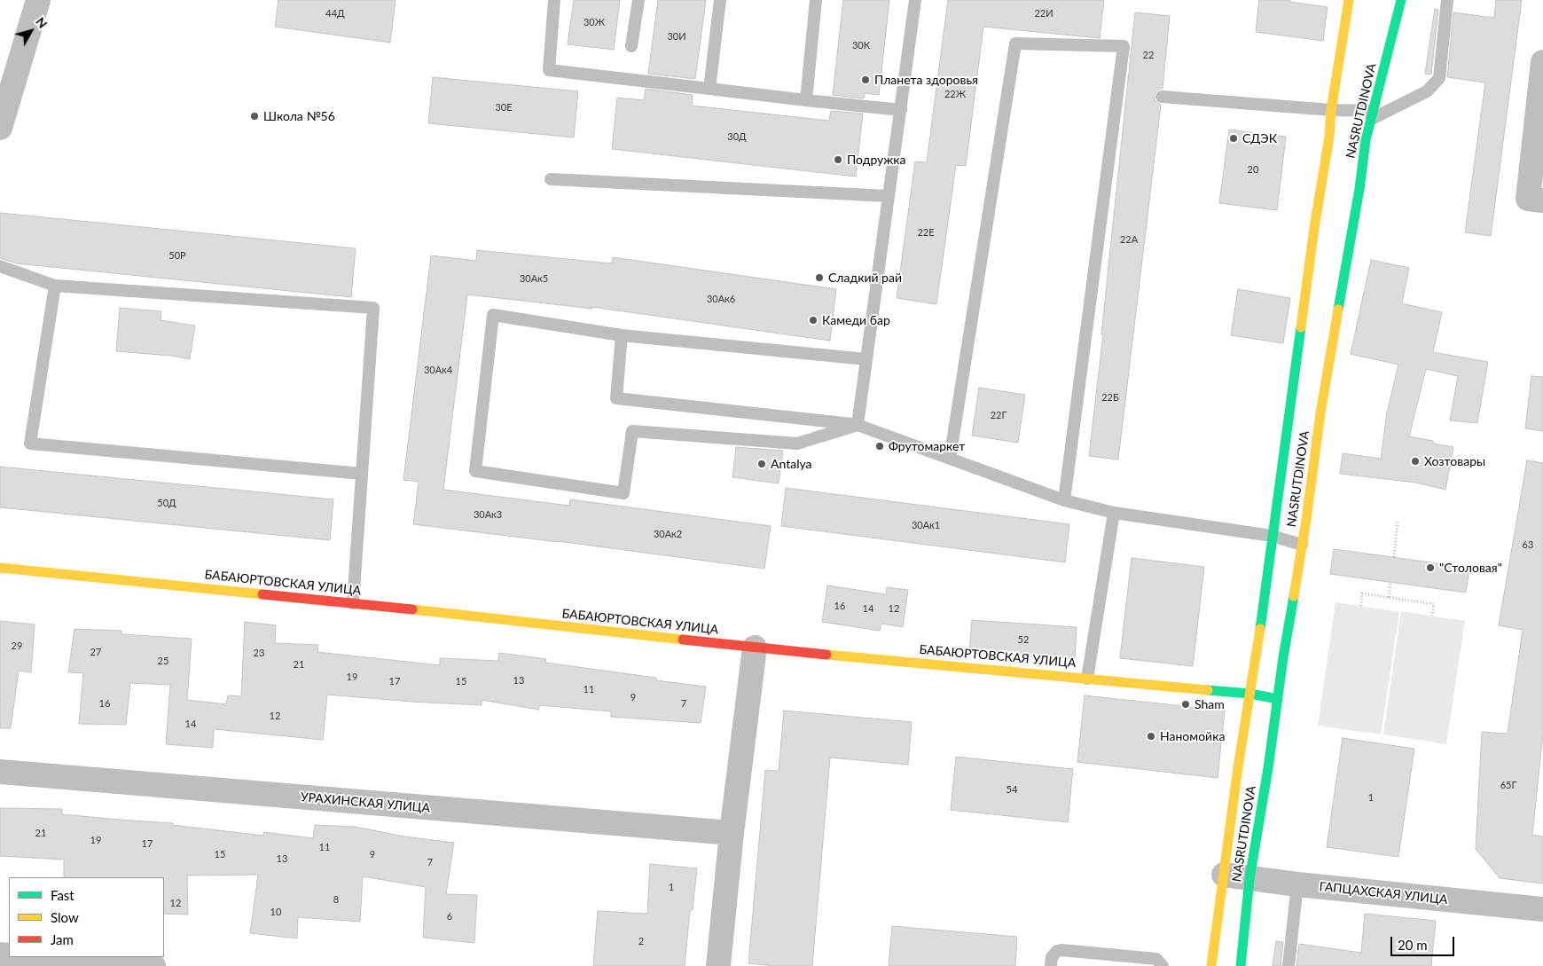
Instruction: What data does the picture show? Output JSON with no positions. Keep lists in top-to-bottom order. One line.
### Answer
{"streets":{"main road":["NASRUTDINOVA","БАБАЮРТОВСКАЯ УЛИЦА"],"street":["УРАХИНСКАЯ УЛИЦА","ГАПЦАХСКАЯ УЛИЦА"]},"crossings":[["NASRUTDINOVA","БАБАЮРТОВСКАЯ УЛИЦА"],["NASRUTDINOVA","ГАПЦАХСКАЯ УЛИЦА"]],"places":["Планета здоровья","Школа №56","СДЭК","Подружка","Сладкий рай","Камеди бар","Фрутомаркет","Хозтовары","Antalya","\"Столовая\"","Sham","Наномойка"],"house_numbers":["44Д","22И","30Ж","30И","30К","22","22Ж","30Е","30Д","20","22Е","22А","50Р","30Ак5","30Ак6","30Ак4","22Б","22Г","50Д","30Ак3","30Ак1","30Ак2","63","16","14","12","52","29","27","23","25","21","19","13","17","15","11","9","16","7","12","14","65Г","54","1","21","19","17","11","15","9","13","7","1","8","12","10","6","2"],"legend":["Fast","Slow","Jam"],"scale_bar":"20 m","north":"top right"}
